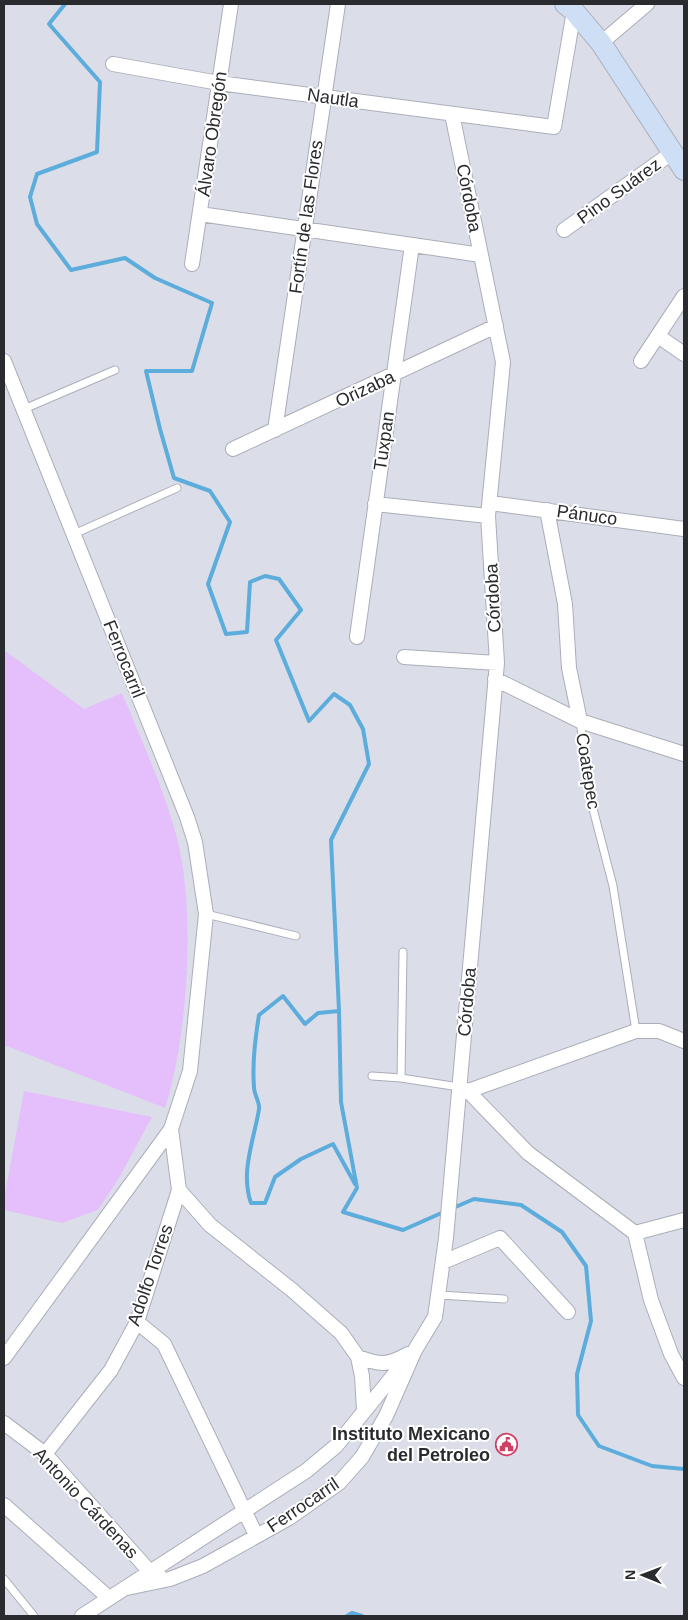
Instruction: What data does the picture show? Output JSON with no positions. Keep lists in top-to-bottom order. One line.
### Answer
{"streets":{"street":["Nautla","Álvaro Obregón","Pino Suárez","Córdoba","Fortín de las Flores","Orizaba","Tuxpan","Pánuco","Ferrocarril","Coatepec","Adolfo Torres","Antonio Cárdenas"]},"crossings":[["Nautla","Álvaro Obregón"],["Nautla","Córdoba"],["Nautla","Fortín de las Flores"],["Córdoba","Orizaba"],["Córdoba","Pánuco"],["Córdoba","Ferrocarril"],["Fortín de las Flores","Orizaba"],["Orizaba","Tuxpan"],["Tuxpan","Pánuco"],["Pánuco","Coatepec"],["Ferrocarril","Adolfo Torres"],["Ferrocarril","Antonio Cárdenas"],["Adolfo Torres","Antonio Cárdenas"]],"places":{"public building":["Instituto Mexicano del Petroleo"]},"north":"left"}
